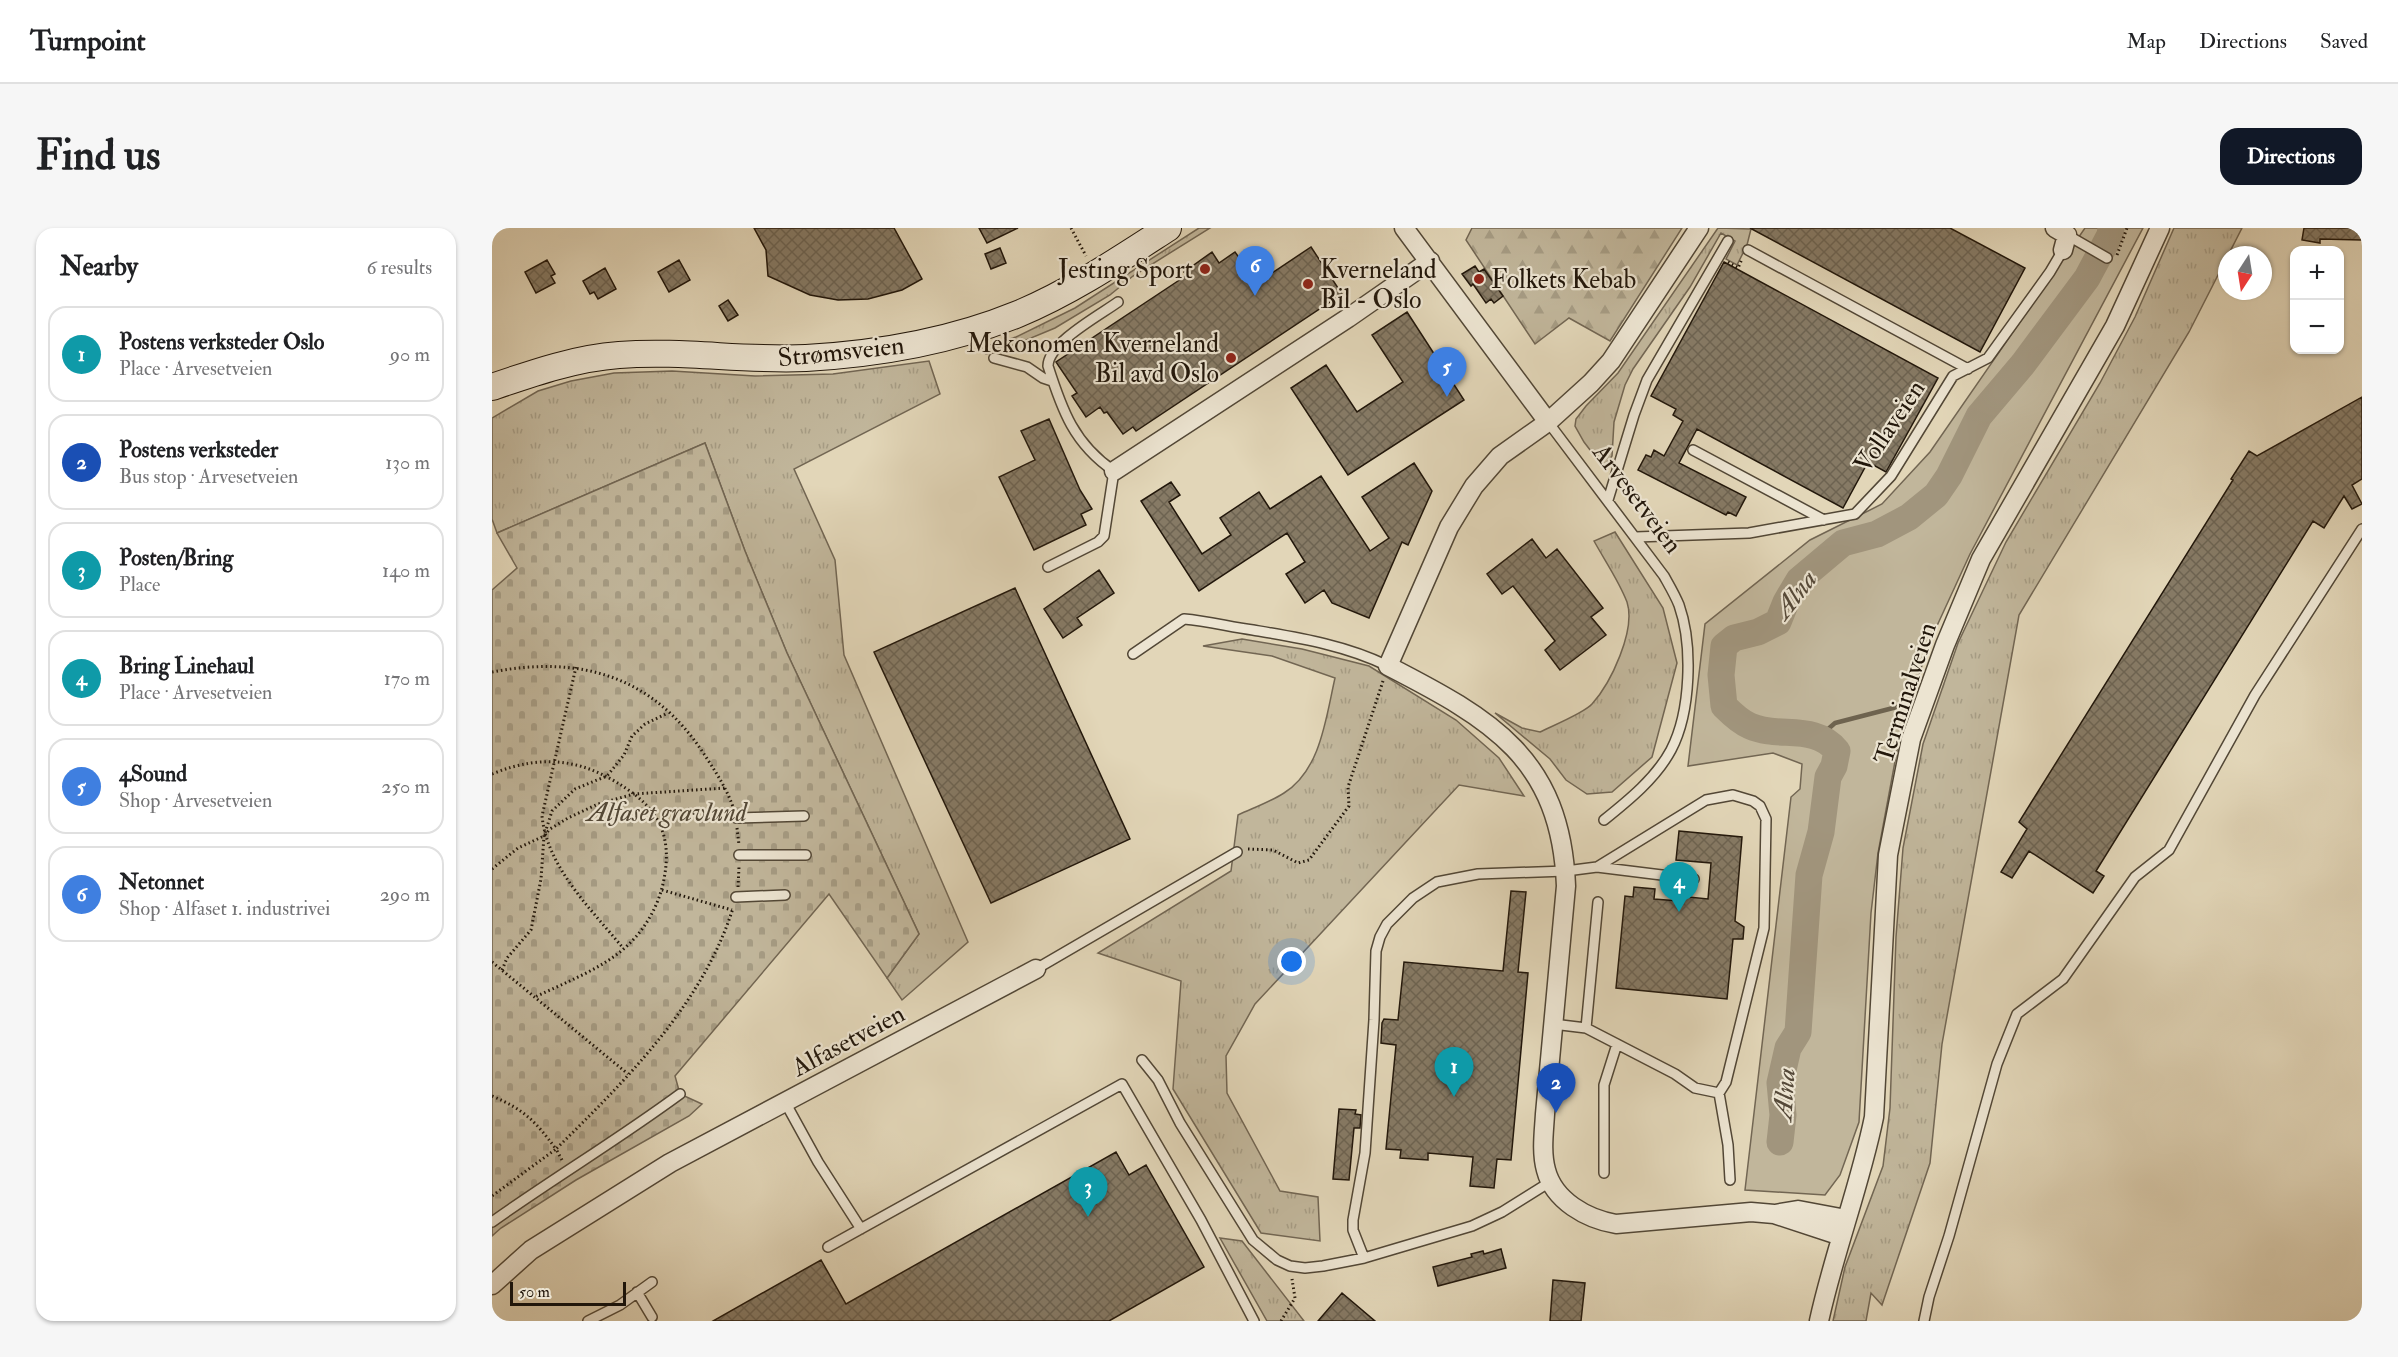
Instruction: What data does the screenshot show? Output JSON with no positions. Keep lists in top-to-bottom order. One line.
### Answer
{"streets":{"main road":["Strømsveien"],"street":["Arvesetveien","Terminalveien","Alfasetveien"],"lane":["Vollaveien"]},"crossings":[["Vollaveien","Arvesetveien"]],"water":["Alna"],"parks":["Alfaset gravlund"],"places":["Jesting Sport","Folkets Kebab","Kverneland Bil - Oslo","Mekonomen Kverneland Bil avd Oslo"],"scale_bar":"50 m","north":"bottom","page":{"header":"Turnpoint","nav":["Map","Directions","Saved"],"buttons":"Directions","title":"Find us","heading":["Nearby","6 results"],"map_buttons":["+","−"],"pins":["6","5","4","1","2","3"],"list":[{"mark":"1","name":"Postens verksteder Oslo","note":"Place · Arvesetveien","value":"90 m"},{"mark":"2","name":"Postens verksteder","note":"Bus stop · Arvesetveien","value":"130 m"},{"mark":"3","name":"Posten/Bring","note":"Place","value":"140 m"},{"mark":"4","name":"Bring Linehaul","note":"Place · Arvesetveien","value":"170 m"},{"mark":"5","name":"4Sound","note":"Shop · Arvesetveien","value":"250 m"},{"mark":"6","name":"Netonnet","note":"Shop · Alfaset 1. industrivei","value":"290 m"}],"scale":"50 m"}}
